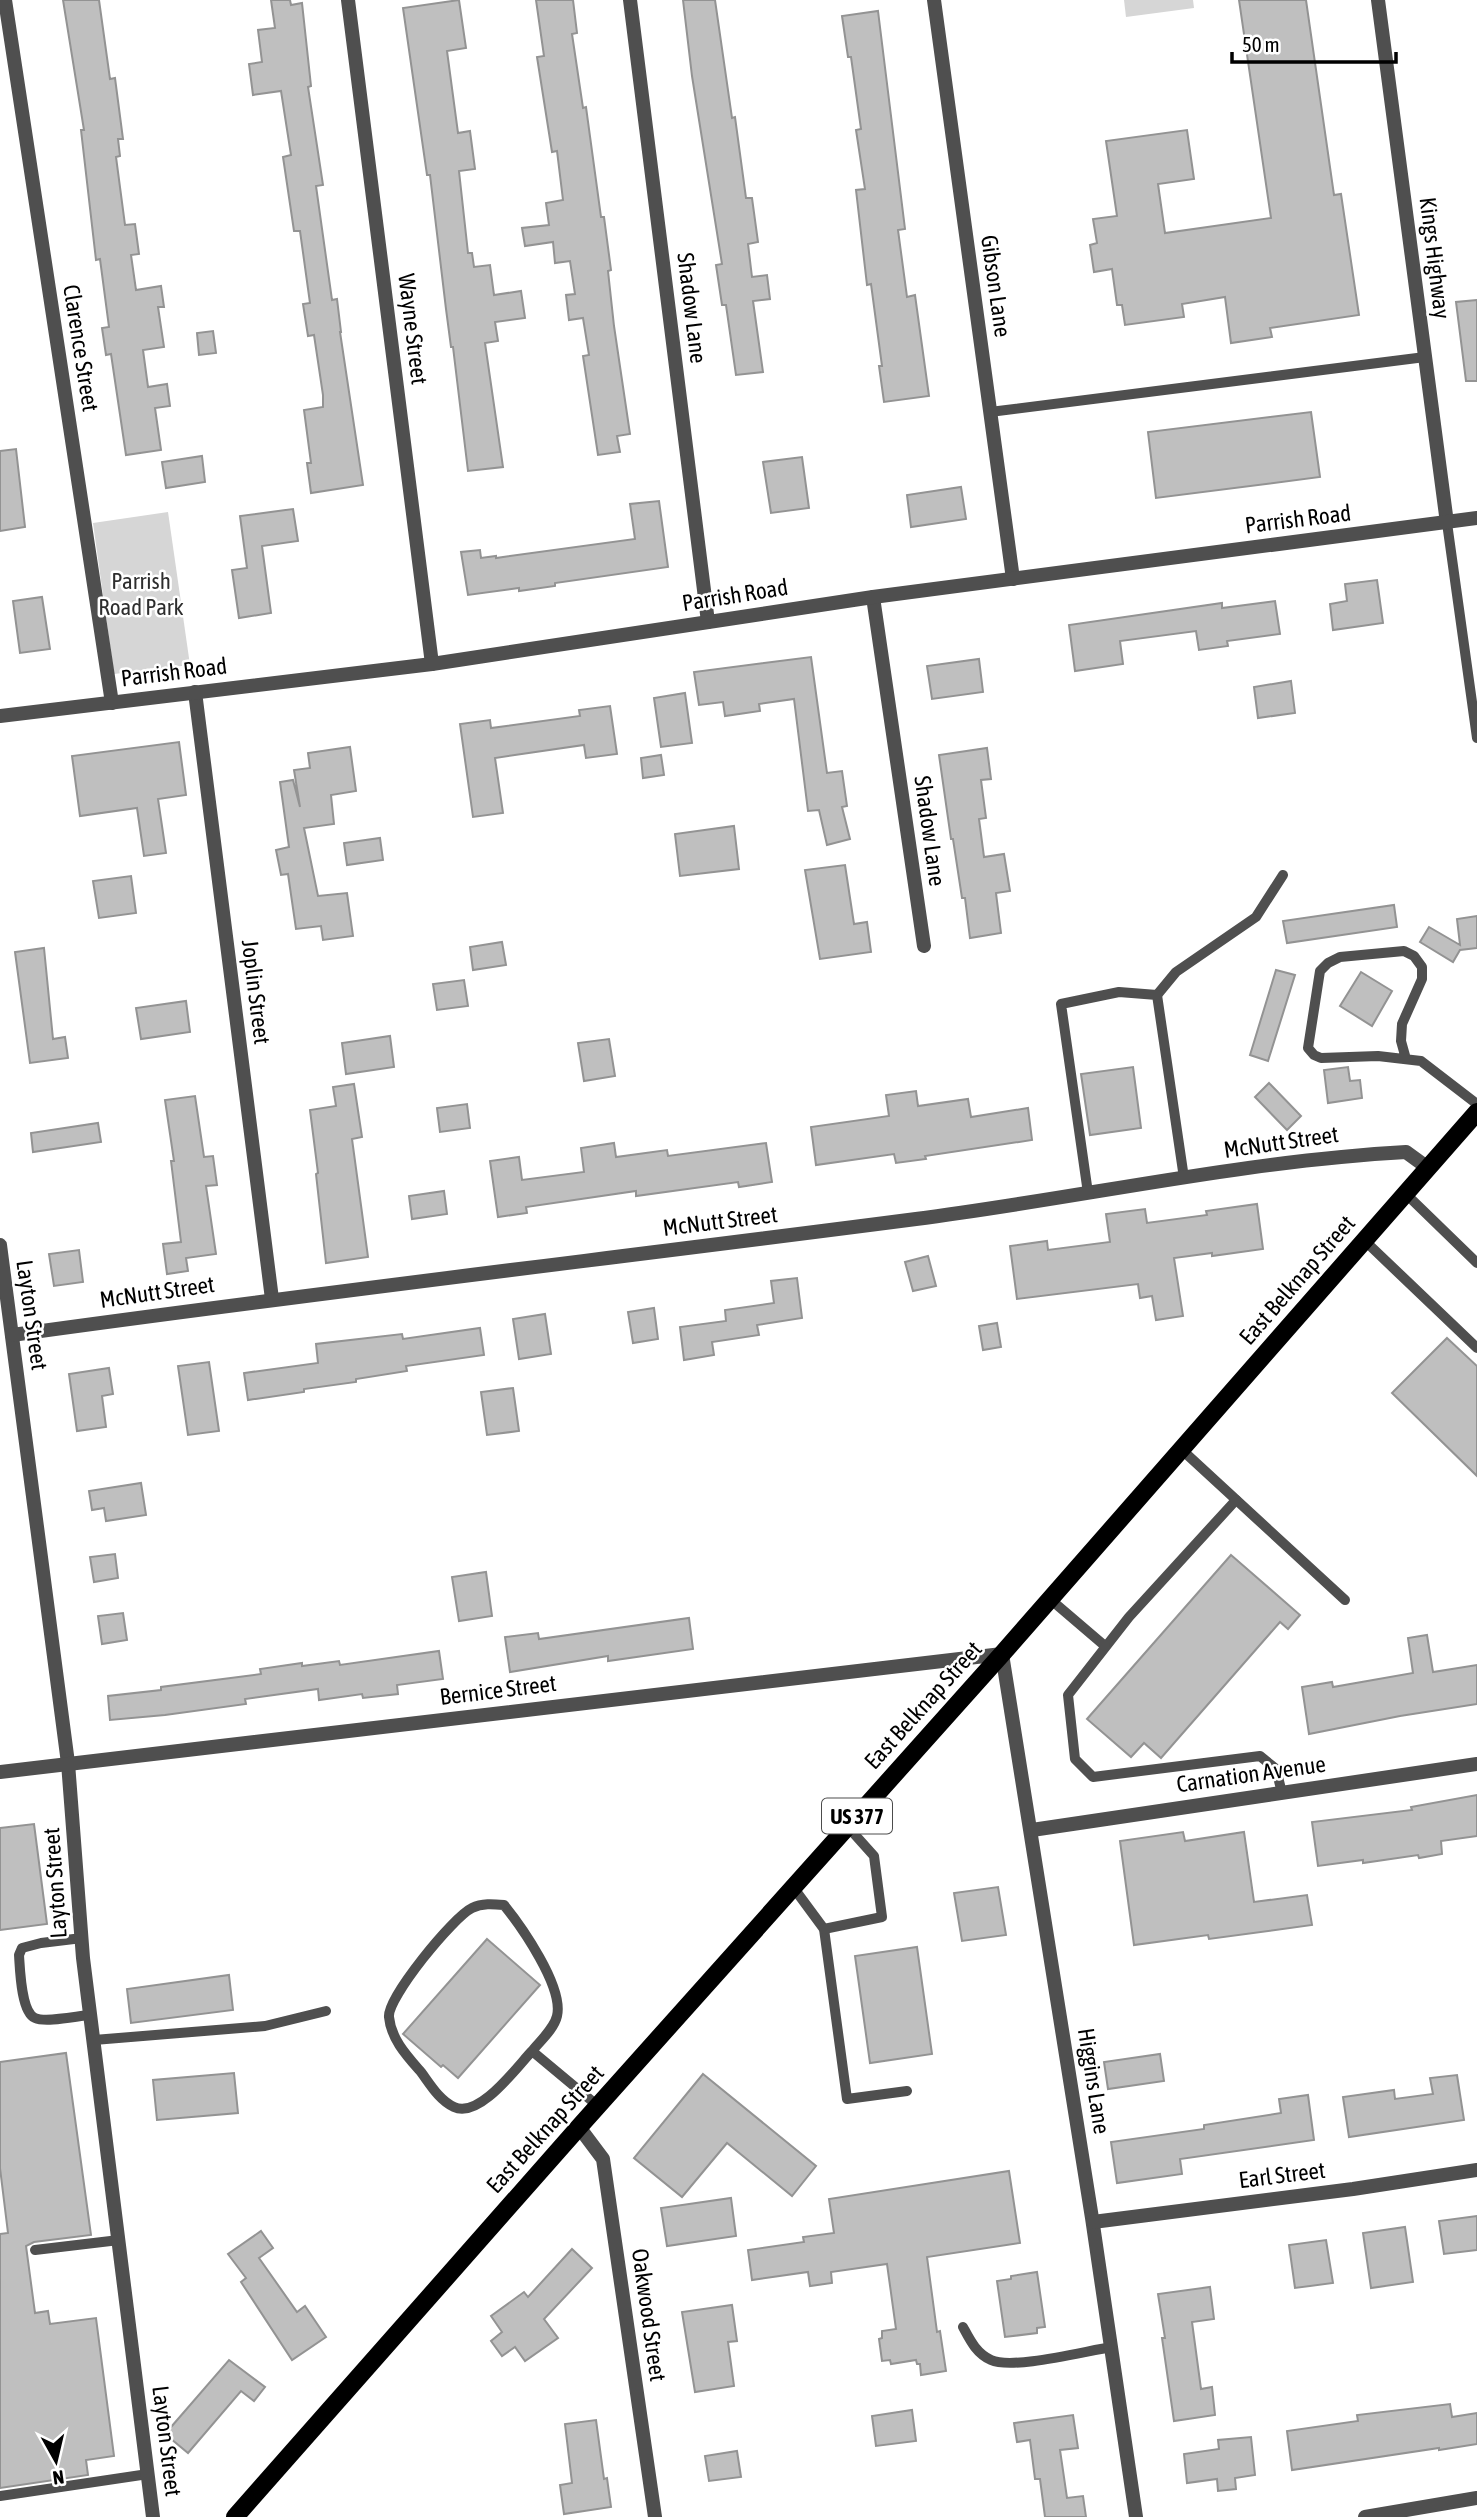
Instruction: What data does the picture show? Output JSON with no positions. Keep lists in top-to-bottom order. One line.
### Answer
{"streets":{"main road":["East Belknap Street","US 377"],"street":["Kings Highway","Gibson Lane","Shadow Lane","Wayne Street","Clarence Street","Parrish Road","Joplin Street","McNutt Street","Layton Street","Bernice Street","Carnation Avenue","Higgins Lane","Earl Street","Oakwood Street"]},"crossings":[["Kings Highway","Parrish Road"],["Gibson Lane","Parrish Road"],["Shadow Lane","Parrish Road"],["Wayne Street","Parrish Road"],["Clarence Street","Parrish Road"],["Parrish Road","Joplin Street"],["Joplin Street","McNutt Street"],["McNutt Street","East Belknap Street"],["McNutt Street","Layton Street"],["East Belknap Street","Bernice Street"],["East Belknap Street","Higgins Lane"],["East Belknap Street","Oakwood Street"],["Layton Street","Bernice Street"],["Bernice Street","Higgins Lane"],["Carnation Avenue","Higgins Lane"],["Higgins Lane","Earl Street"]],"parks":["Parrish Road Park"],"scale_bar":"50 m","north":"bottom"}
